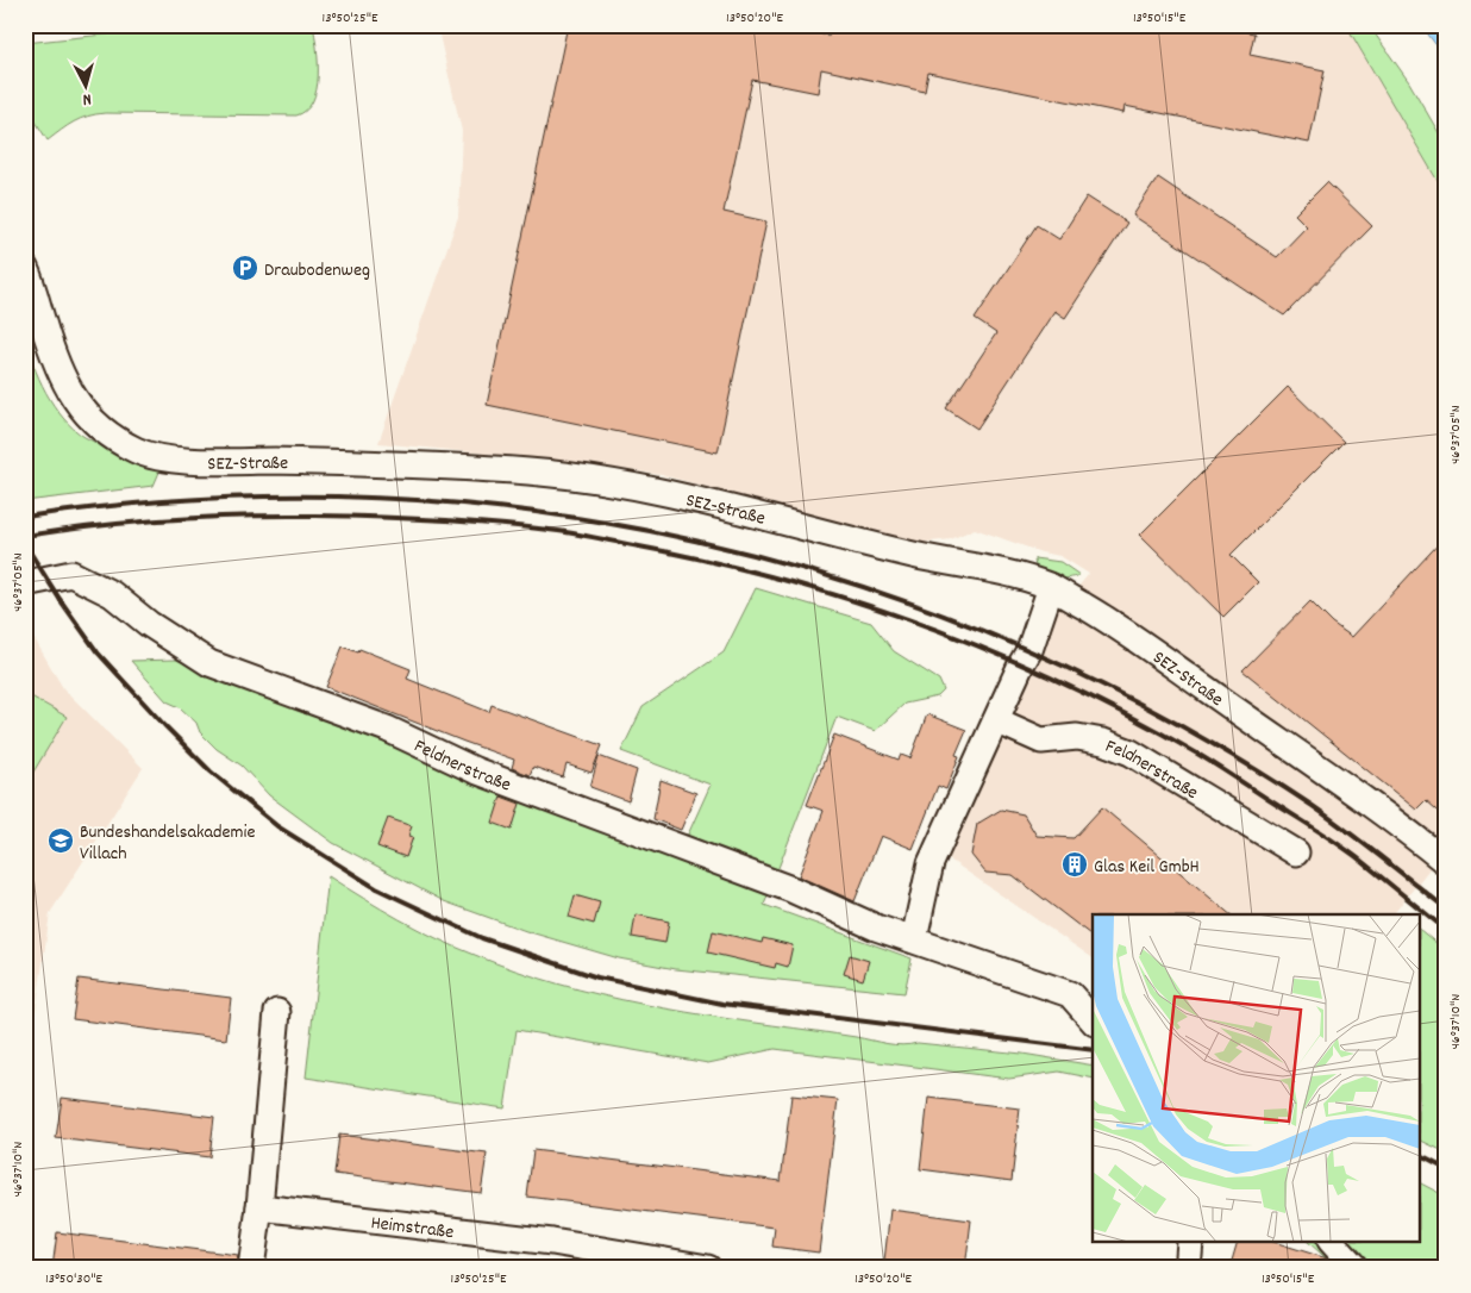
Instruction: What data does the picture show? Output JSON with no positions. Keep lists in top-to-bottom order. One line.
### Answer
{"streets":{"street":["SEZ-Straße","Feldnerstraße","Heimstraße"]},"places":{"parking":["Draubodenweg"],"school or university":["Bundeshandelsakademie Villach"],"building":["Glas Keil GmbH"]},"north":"bottom","coordinates":["13°50'25\"E","13°50'20\"E","13°50'15\"E","46°37'05\"N","46°37'10\"N","13°50'30\"E"]}
